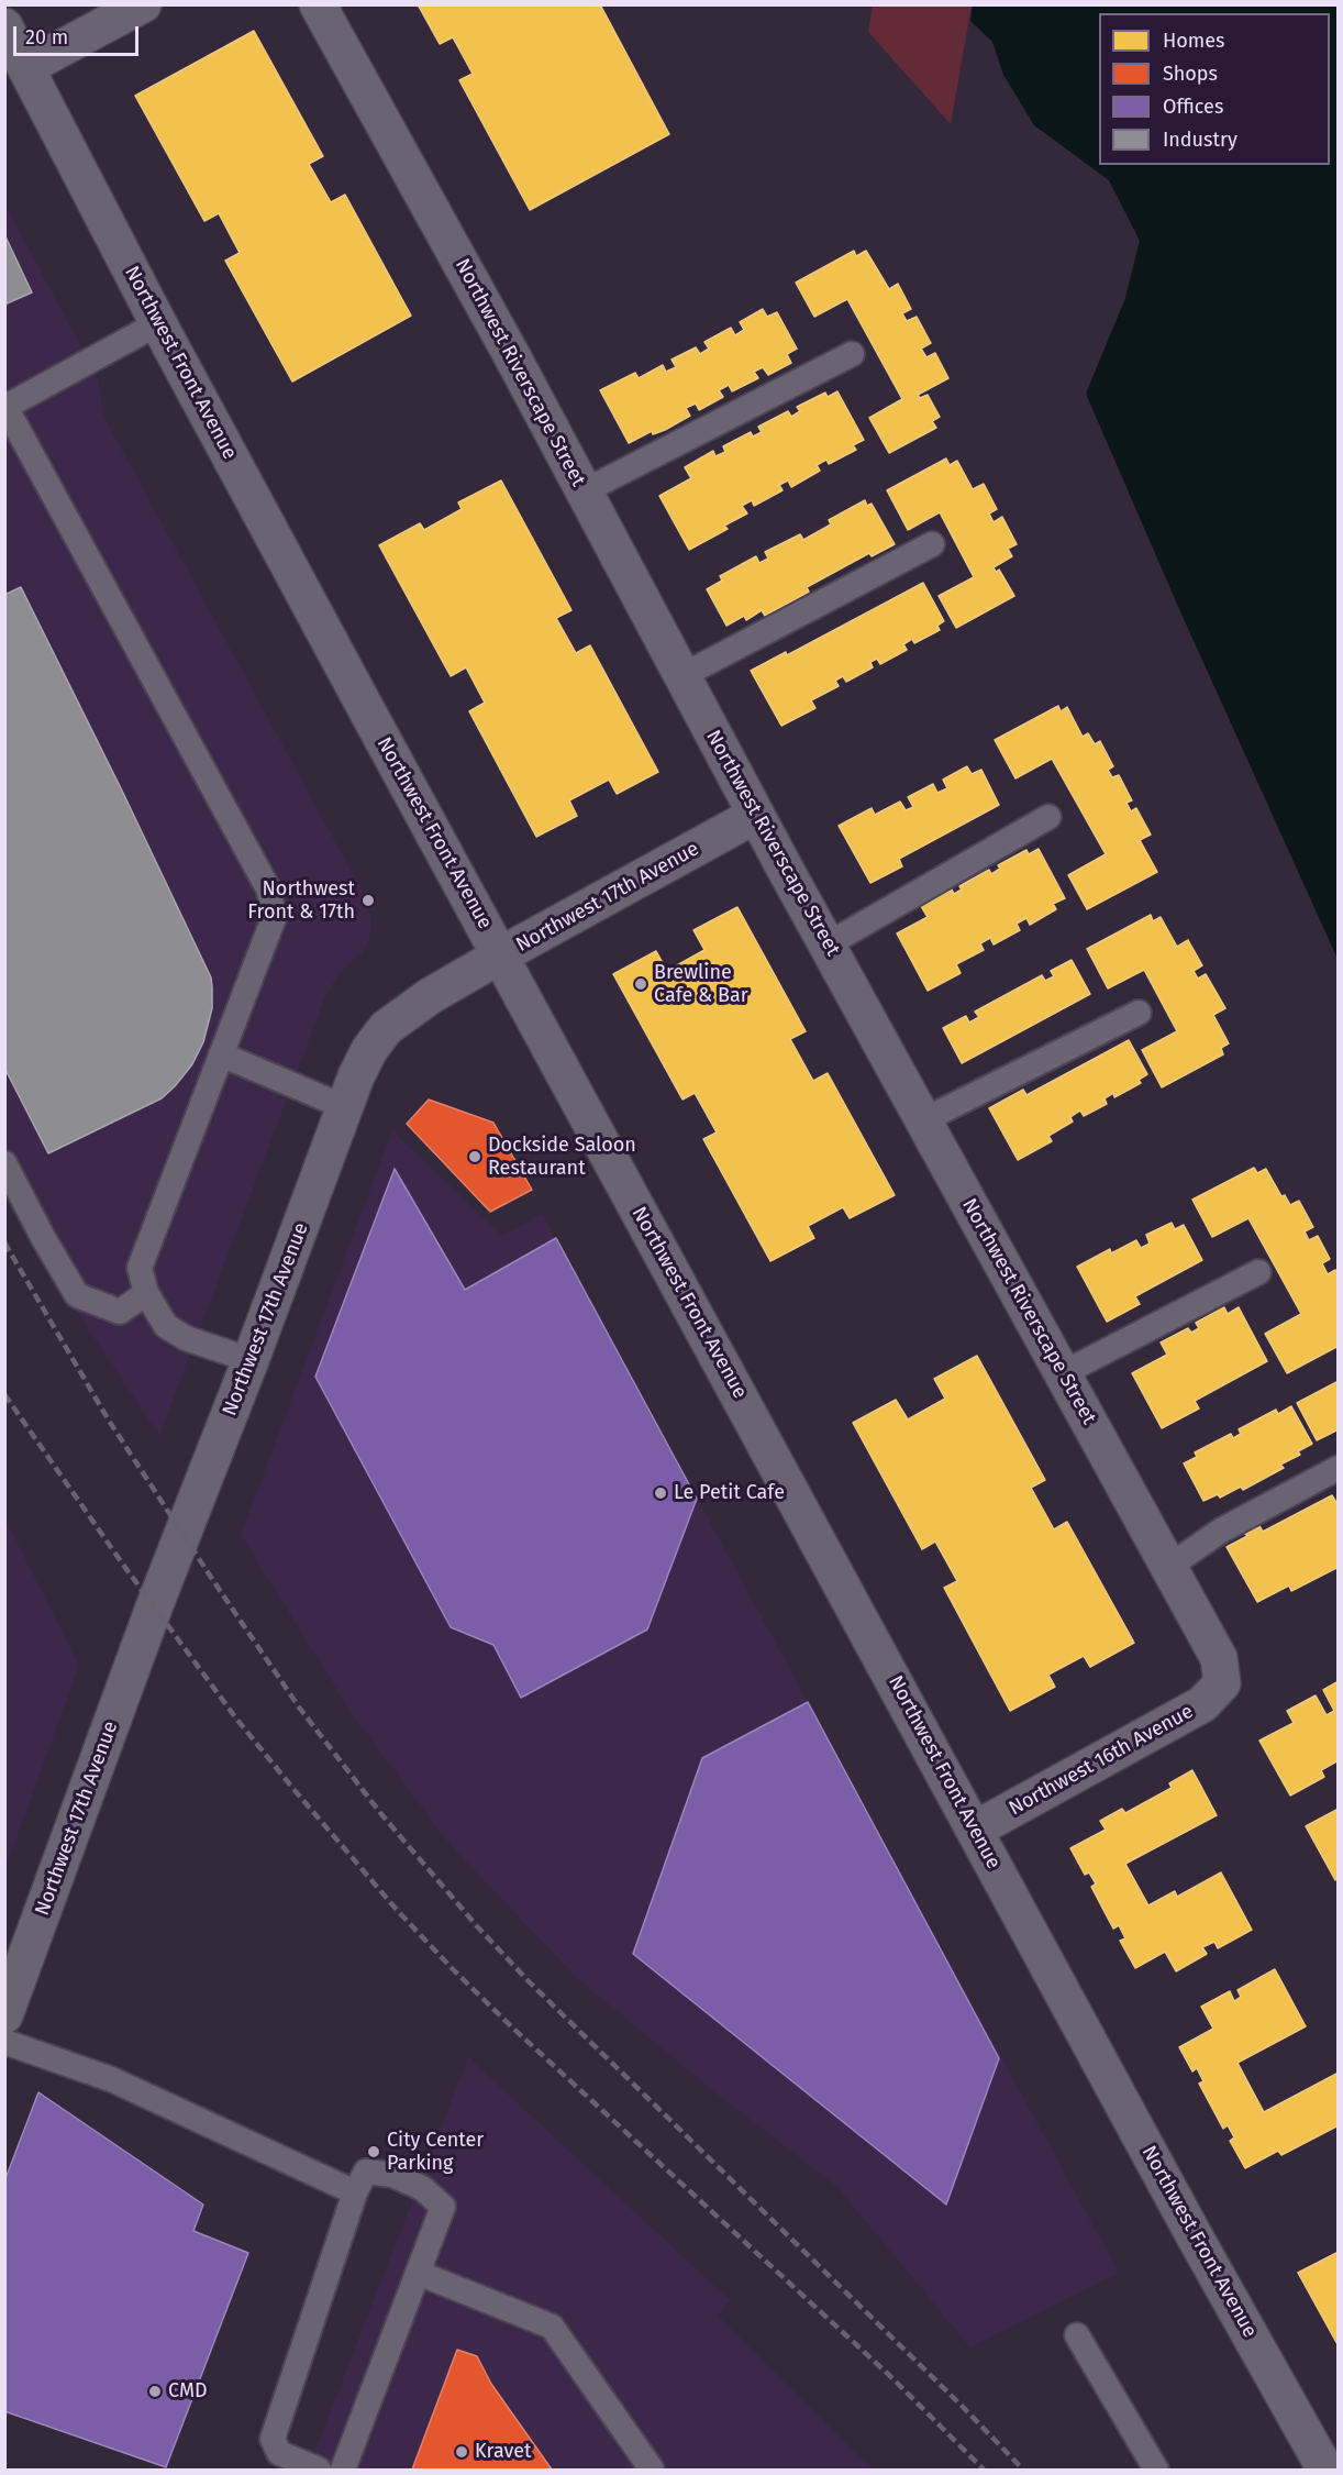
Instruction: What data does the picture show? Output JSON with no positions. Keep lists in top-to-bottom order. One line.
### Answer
{"streets":{"street":["Northwest Front Avenue","Northwest Riverscape Street","Northwest 17th Avenue","Northwest 16th Avenue"]},"crossings":[["Northwest Front Avenue","Northwest 17th Avenue"],["Northwest Front Avenue","Northwest 16th Avenue"],["Northwest Riverscape Street","Northwest 17th Avenue"],["Northwest Riverscape Street","Northwest 16th Avenue"]],"places":["Northwest Front & 17th","Brewline Cafe & Bar","Dockside Saloon Restaurant","Le Petit Cafe","City Center Parking","CMD","Kravet"],"legend":["Homes","Shops","Offices","Industry"],"scale_bar":"20 m"}
